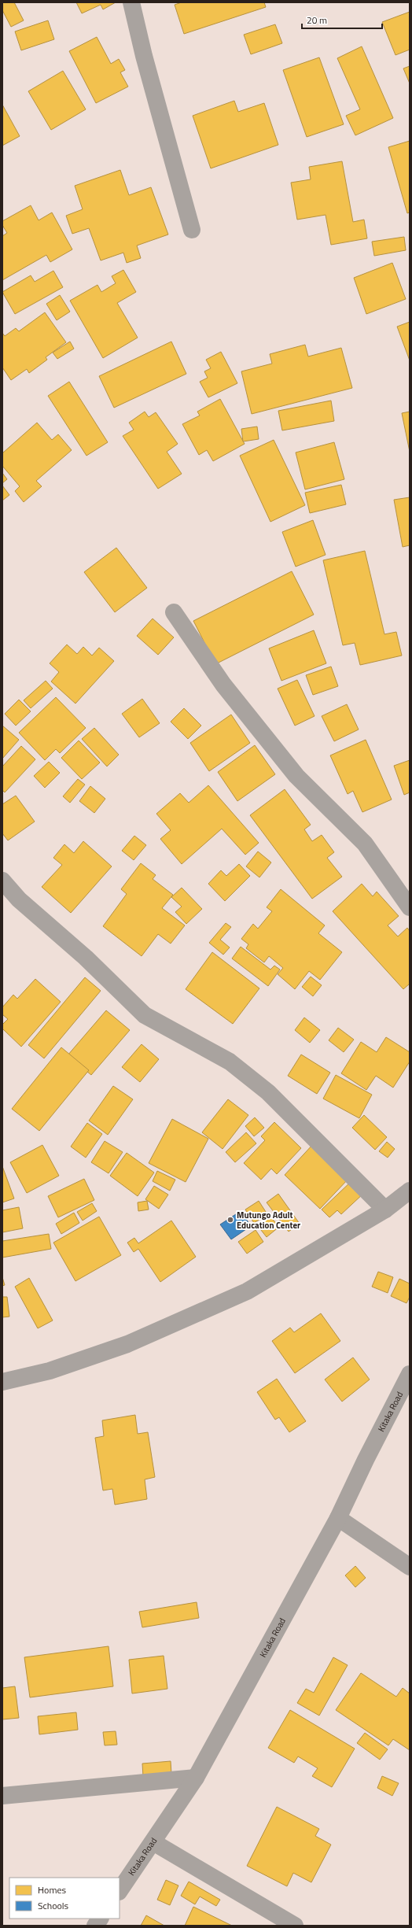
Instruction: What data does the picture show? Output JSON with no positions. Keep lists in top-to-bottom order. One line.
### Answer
{"streets":{"street":["Kitaka Road"]},"places":["Mutungo Adult Education Center"],"legend":["Homes","Schools"],"scale_bar":"20 m"}
